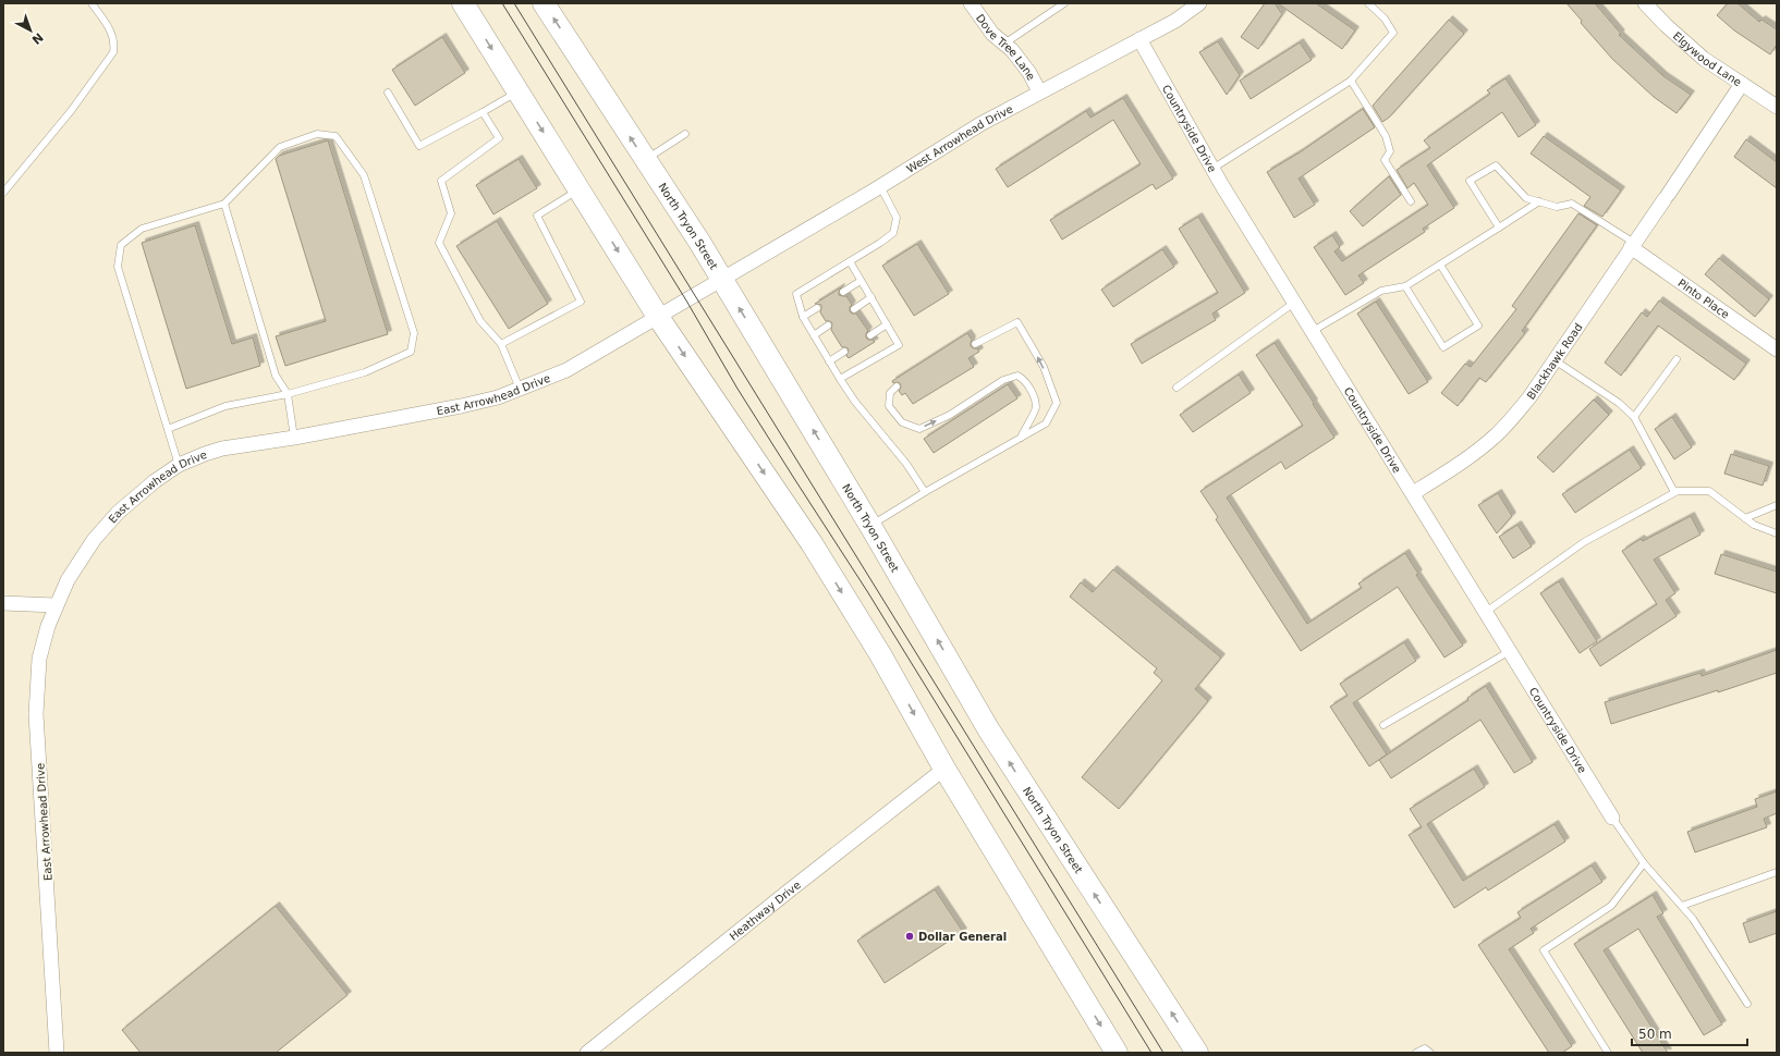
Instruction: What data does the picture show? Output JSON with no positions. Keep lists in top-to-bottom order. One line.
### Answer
{"streets":{"main road":["North Tryon Street"],"street":["Dove Tree Lane","Elgywood Lane","Countryside Drive","West Arrowhead Drive","Pinto Place","Blackhawk Road","East Arrowhead Drive","Heathway Drive"]},"crossings":[["Dove Tree Lane","West Arrowhead Drive"],["Elgywood Lane","Blackhawk Road"],["Countryside Drive","West Arrowhead Drive"],["Countryside Drive","Blackhawk Road"],["West Arrowhead Drive","North Tryon Street"],["West Arrowhead Drive","East Arrowhead Drive"],["North Tryon Street","East Arrowhead Drive"],["Pinto Place","Blackhawk Road"]],"places":["Dollar General"],"scale_bar":"50 m","north":"bottom right"}
